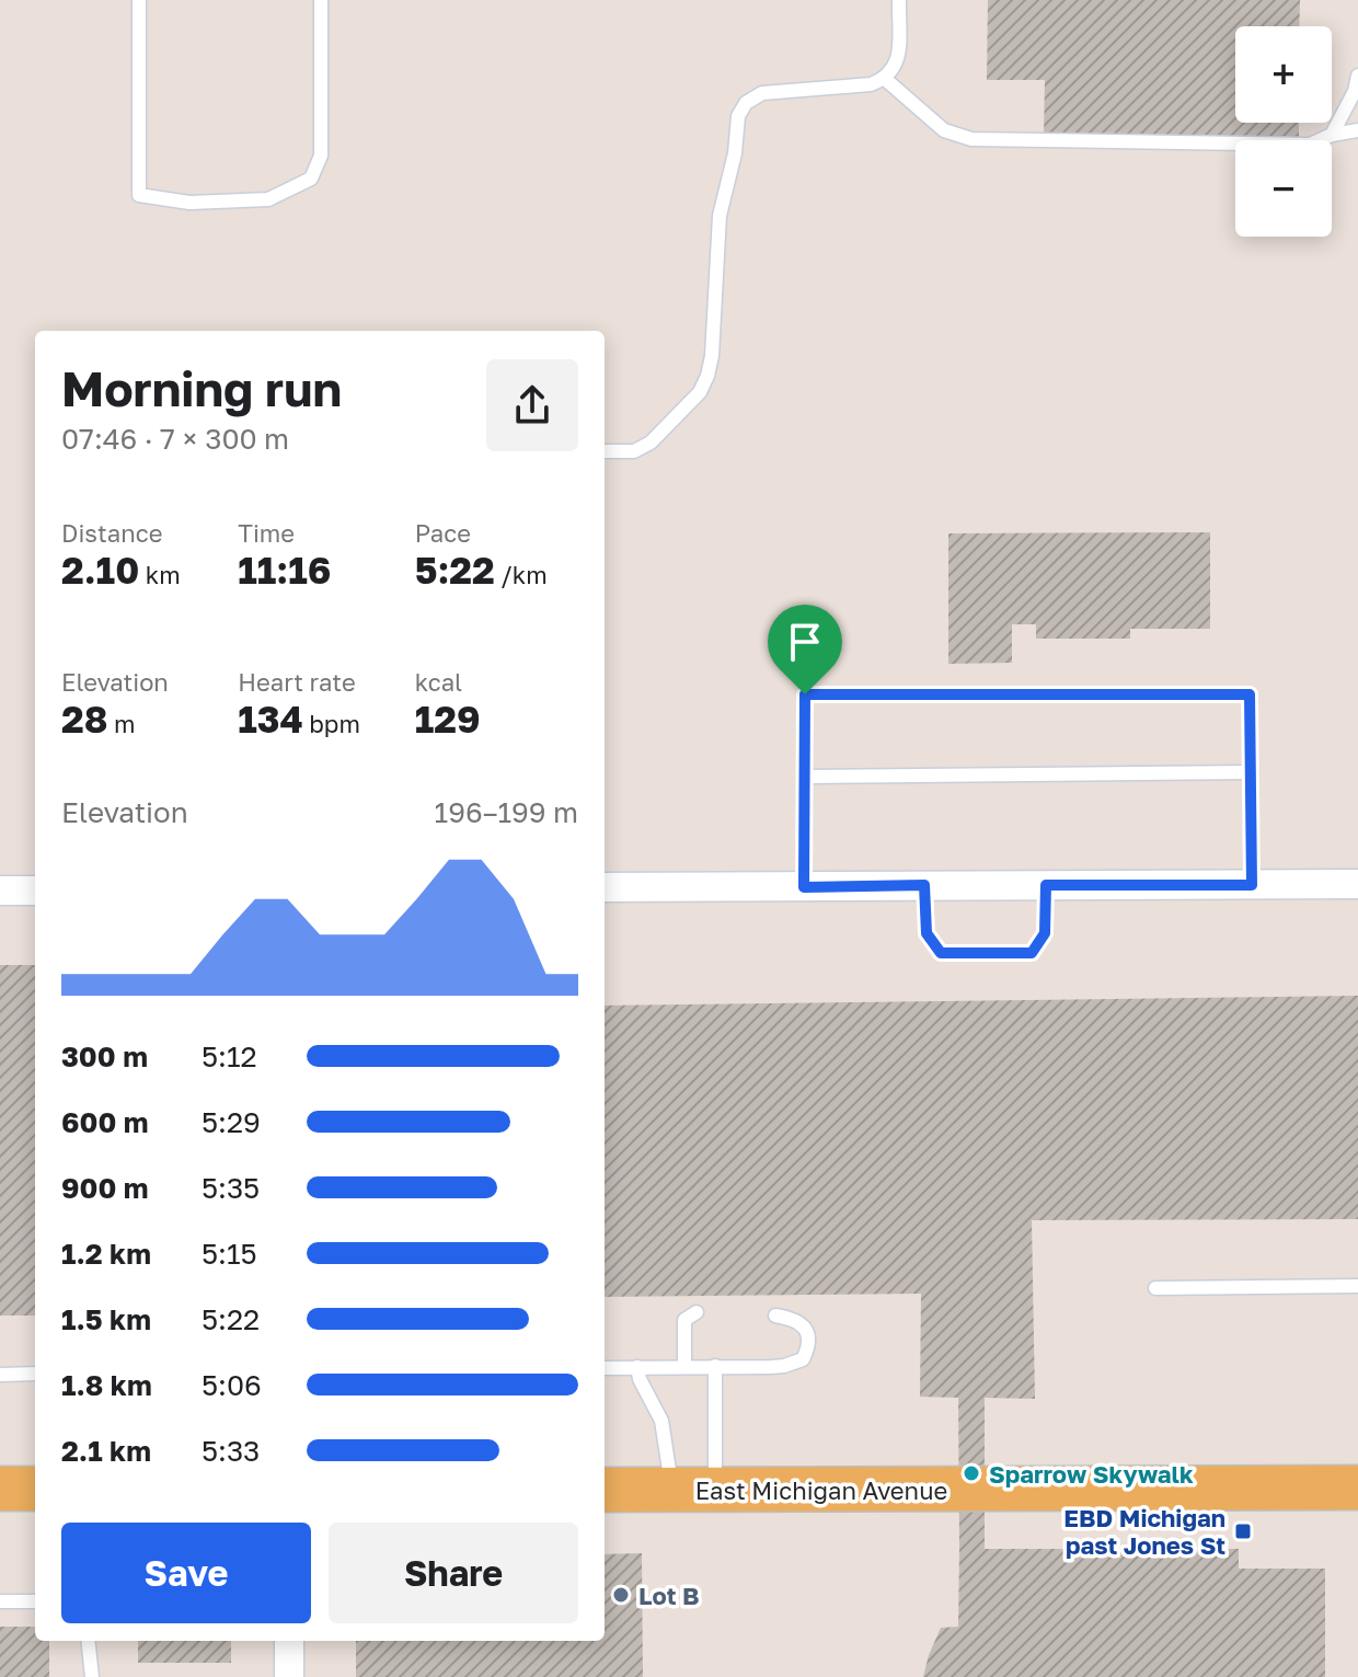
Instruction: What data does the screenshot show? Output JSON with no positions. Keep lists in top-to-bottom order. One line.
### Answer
{"streets":{"main road":["East Michigan Avenue"]},"places":{"other":["Sparrow Skywalk","Lot B"],"transit":["EBD Michigan past Jones St"]},"page":{"map_buttons":["+","−"],"heading":["Morning run","07:46 · 7 × 300 m"],"stats":[["Distance","2.10 km"],["Time","11:16"],["Pace","5:22 /km"],["Elevation","28 m"],["Heart rate","134 bpm"],["kcal","129"]],"chart":["Elevation","196–199 m"],"list":[{"name":"300 m","note":"5:12"},{"name":"600 m","note":"5:29"},{"name":"900 m","note":"5:35"},{"name":"1.2 km","note":"5:15"},{"name":"1.5 km","note":"5:22"},{"name":"1.8 km","note":"5:06"},{"name":"2.1 km","note":"5:33"}],"buttons":["Save","Share"]}}
